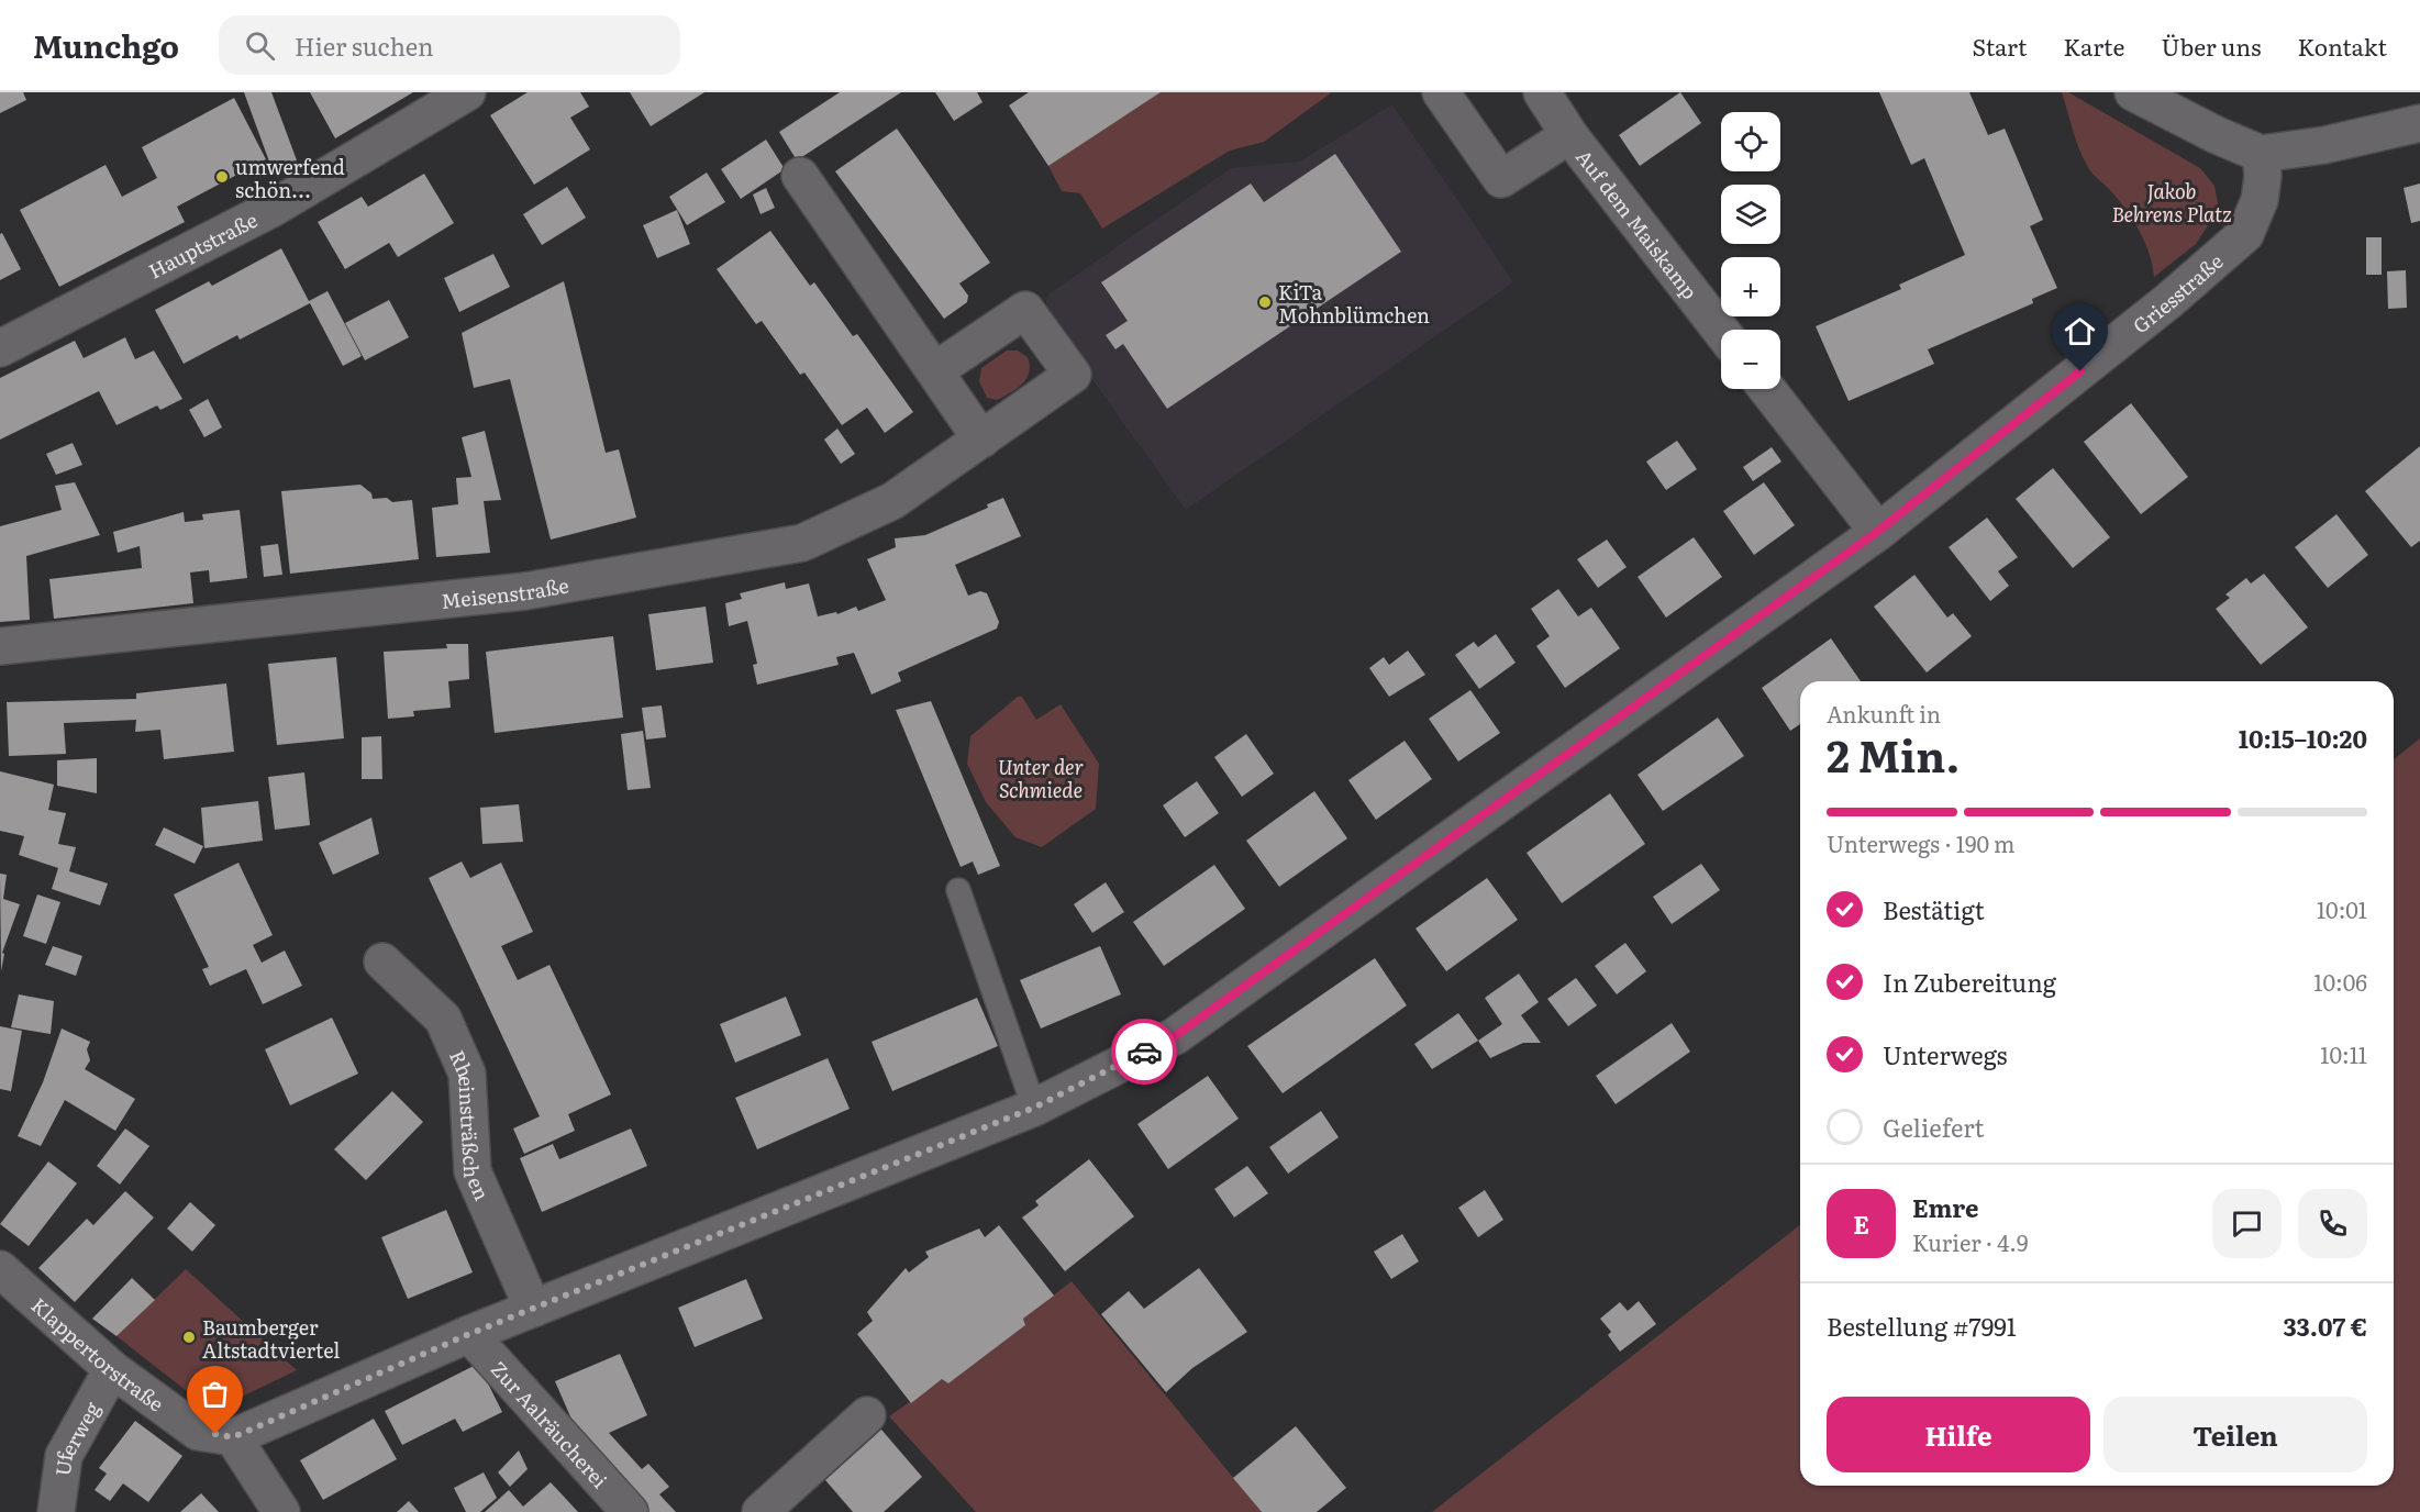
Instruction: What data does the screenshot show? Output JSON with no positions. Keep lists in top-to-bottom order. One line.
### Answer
{"streets":{"street":["Auf dem Maiskamp","Hauptstraße","Griesstraße","Meisenstraße","Rheinsträßchen","Klappertorstraße","Zur Aalräucherei","Uferweg"]},"crossings":[["Griesstraße","Rheinsträßchen"],["Griesstraße","Klappertorstraße"],["Griesstraße","Zur Aalräucherei"],["Klappertorstraße","Uferweg"]],"parks":["Jakob Behrens Platz","Unter der Schmiede"],"places":["umwerfend schön...","KiTa Mohnblümchen","Baumberger Altstadtviertel"],"page":{"header":"Munchgo","search":"Hier suchen","nav":["Start","Karte","Über uns","Kontakt"],"map_buttons":["+","−"],"heading":["2 Min.","Ankunft in","10:15–10:20"],"panel":["Emre","Kurier · 4.9","Bestellung #7991","33.07 €"],"bar":"Unterwegs · 190 m","list":[["Bestätigt","10:01"],["In Zubereitung","10:06"],["Unterwegs","10:11"],"Geliefert"],"round":"E","buttons":["Hilfe","Teilen"]}}
